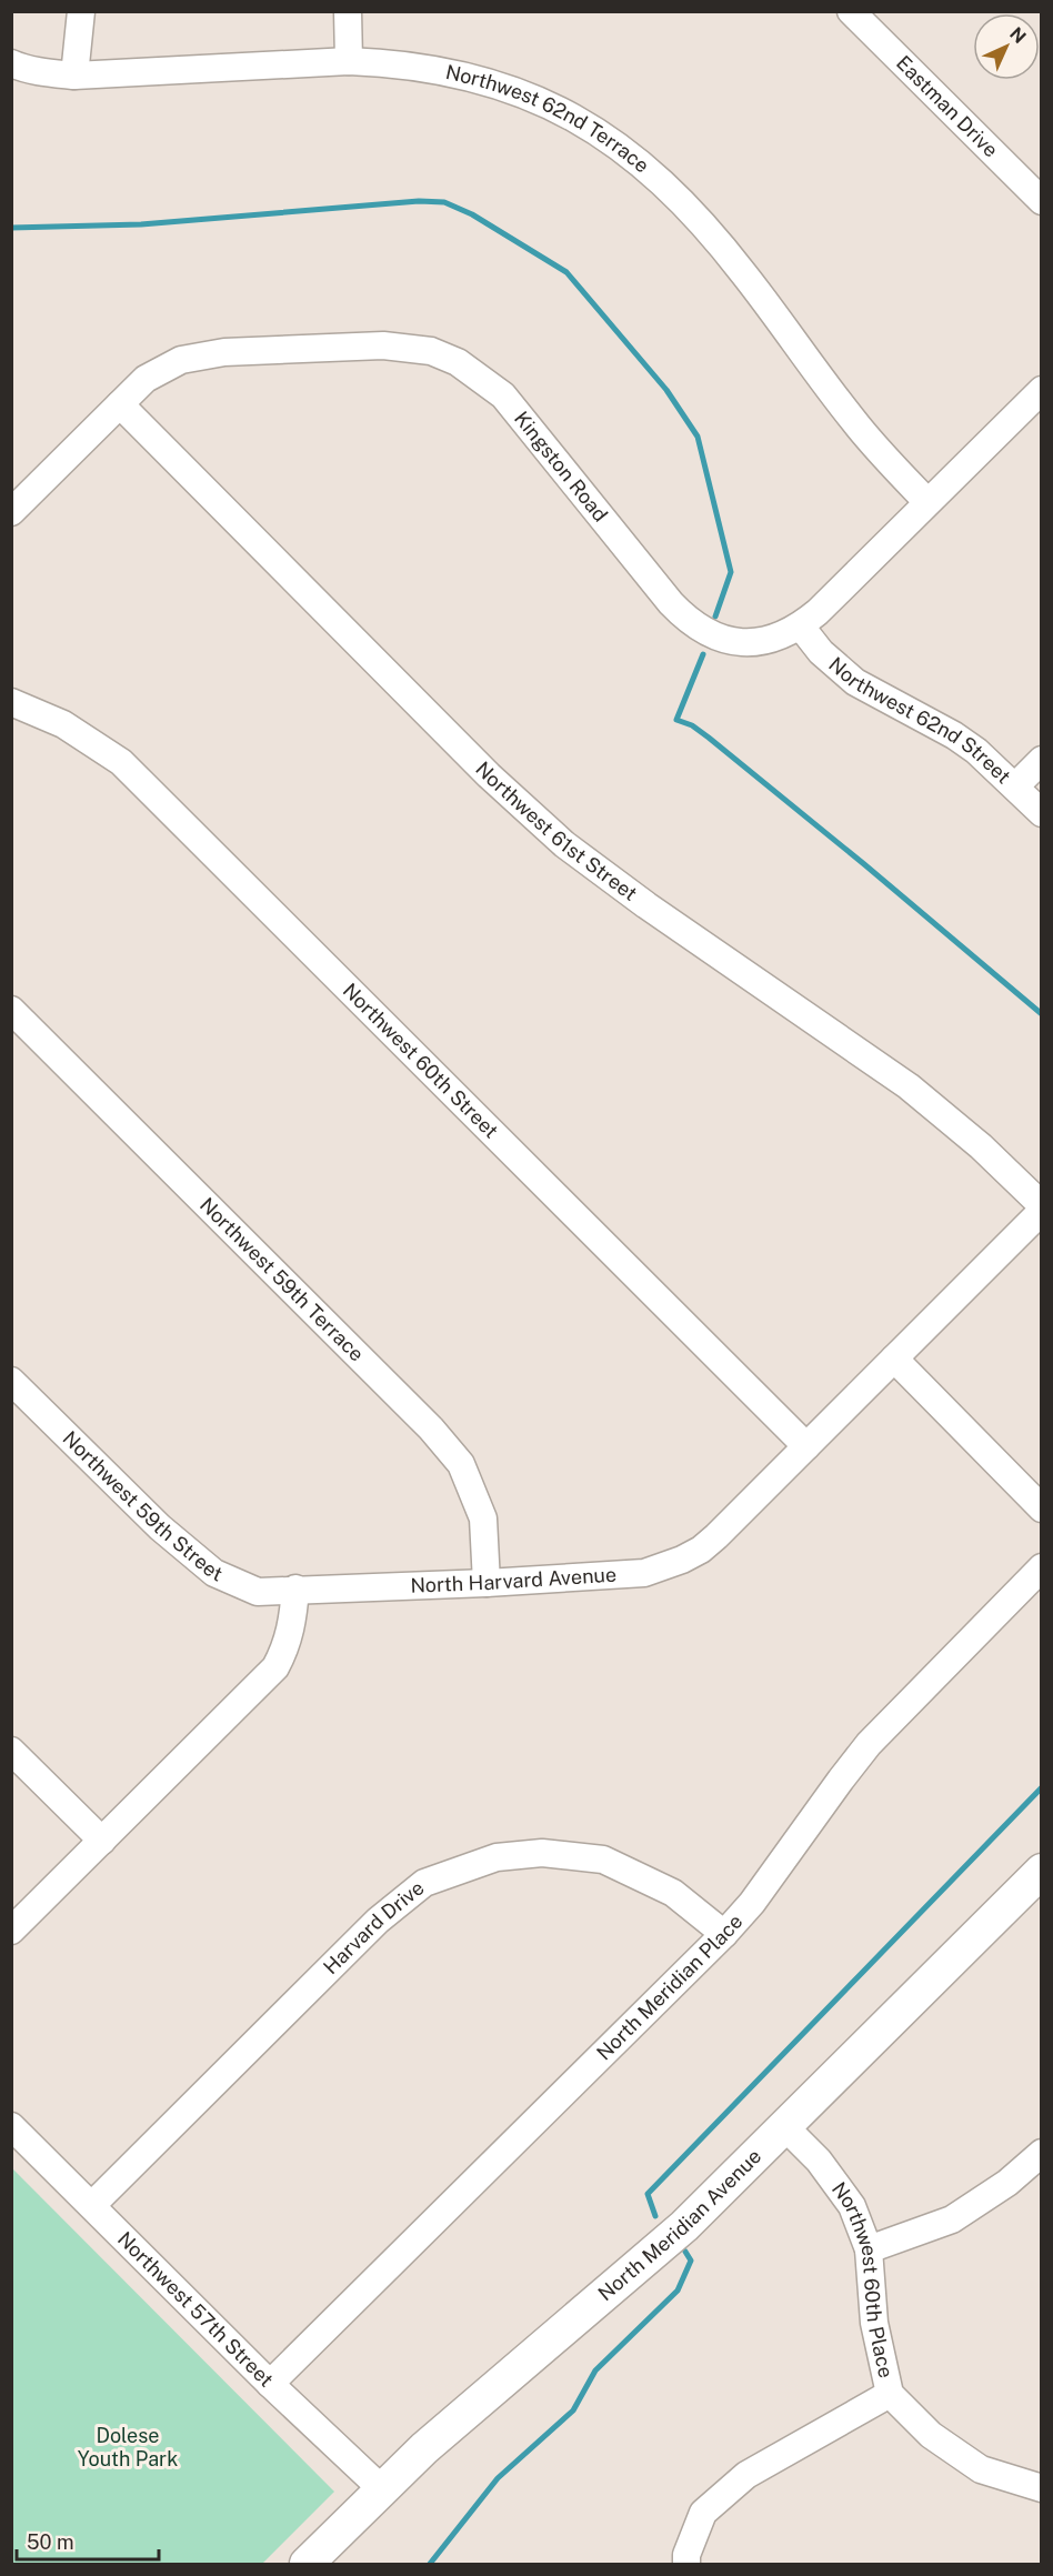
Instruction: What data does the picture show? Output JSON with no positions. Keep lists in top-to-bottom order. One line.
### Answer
{"streets":{"main road":["North Meridian Avenue"],"street":["Eastman Drive","Northwest 62nd Terrace","Kingston Road","Northwest 62nd Street","Northwest 61st Street","Northwest 60th Street","Northwest 59th Terrace","Northwest 59th Street","North Harvard Avenue","Harvard Drive","North Meridian Place","Northwest 60th Place","Northwest 57th Street"]},"crossings":[["Northwest 62nd Terrace","Kingston Road"],["Kingston Road","Northwest 62nd Street"],["Kingston Road","Northwest 61st Street"],["Northwest 60th Street","North Harvard Avenue"],["Northwest 59th Terrace","North Harvard Avenue"],["Northwest 59th Street","North Harvard Avenue"],["Harvard Drive","North Meridian Place"],["Harvard Drive","Northwest 57th Street"],["North Meridian Place","Northwest 57th Street"],["North Meridian Avenue","Northwest 60th Place"],["North Meridian Avenue","Northwest 57th Street"]],"parks":["Dolese Youth Park"],"scale_bar":"50 m","north":"top right"}
